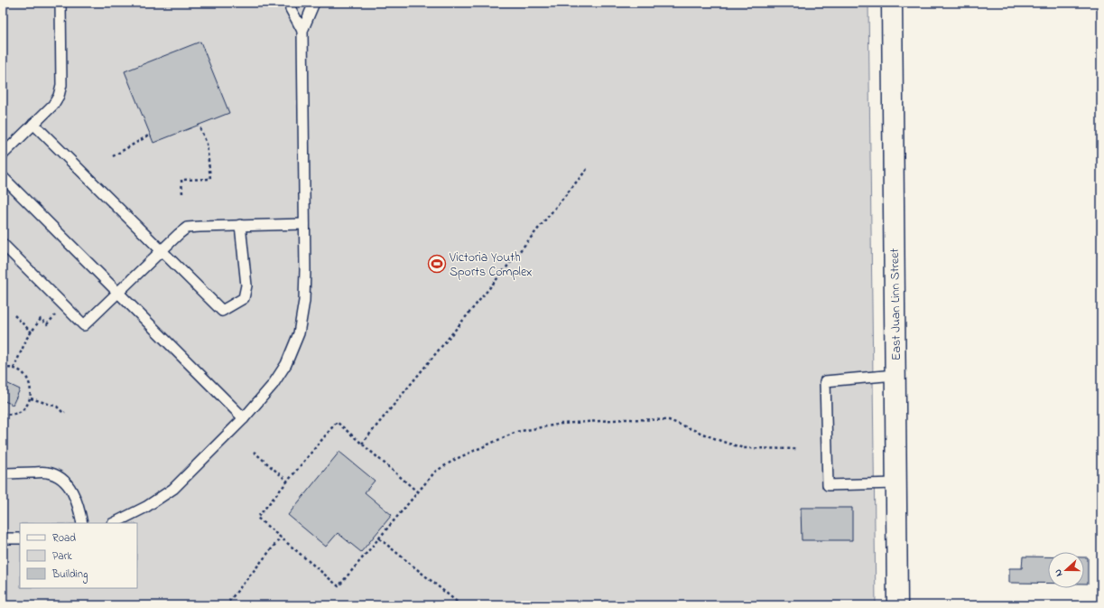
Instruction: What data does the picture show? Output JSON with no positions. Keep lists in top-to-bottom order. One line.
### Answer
{"streets":{"street":["East Juan Linn Street"]},"places":{"sports":["Victoria Youth Sports Complex"]},"legend":["Road","Park","Building"],"north":"left"}
